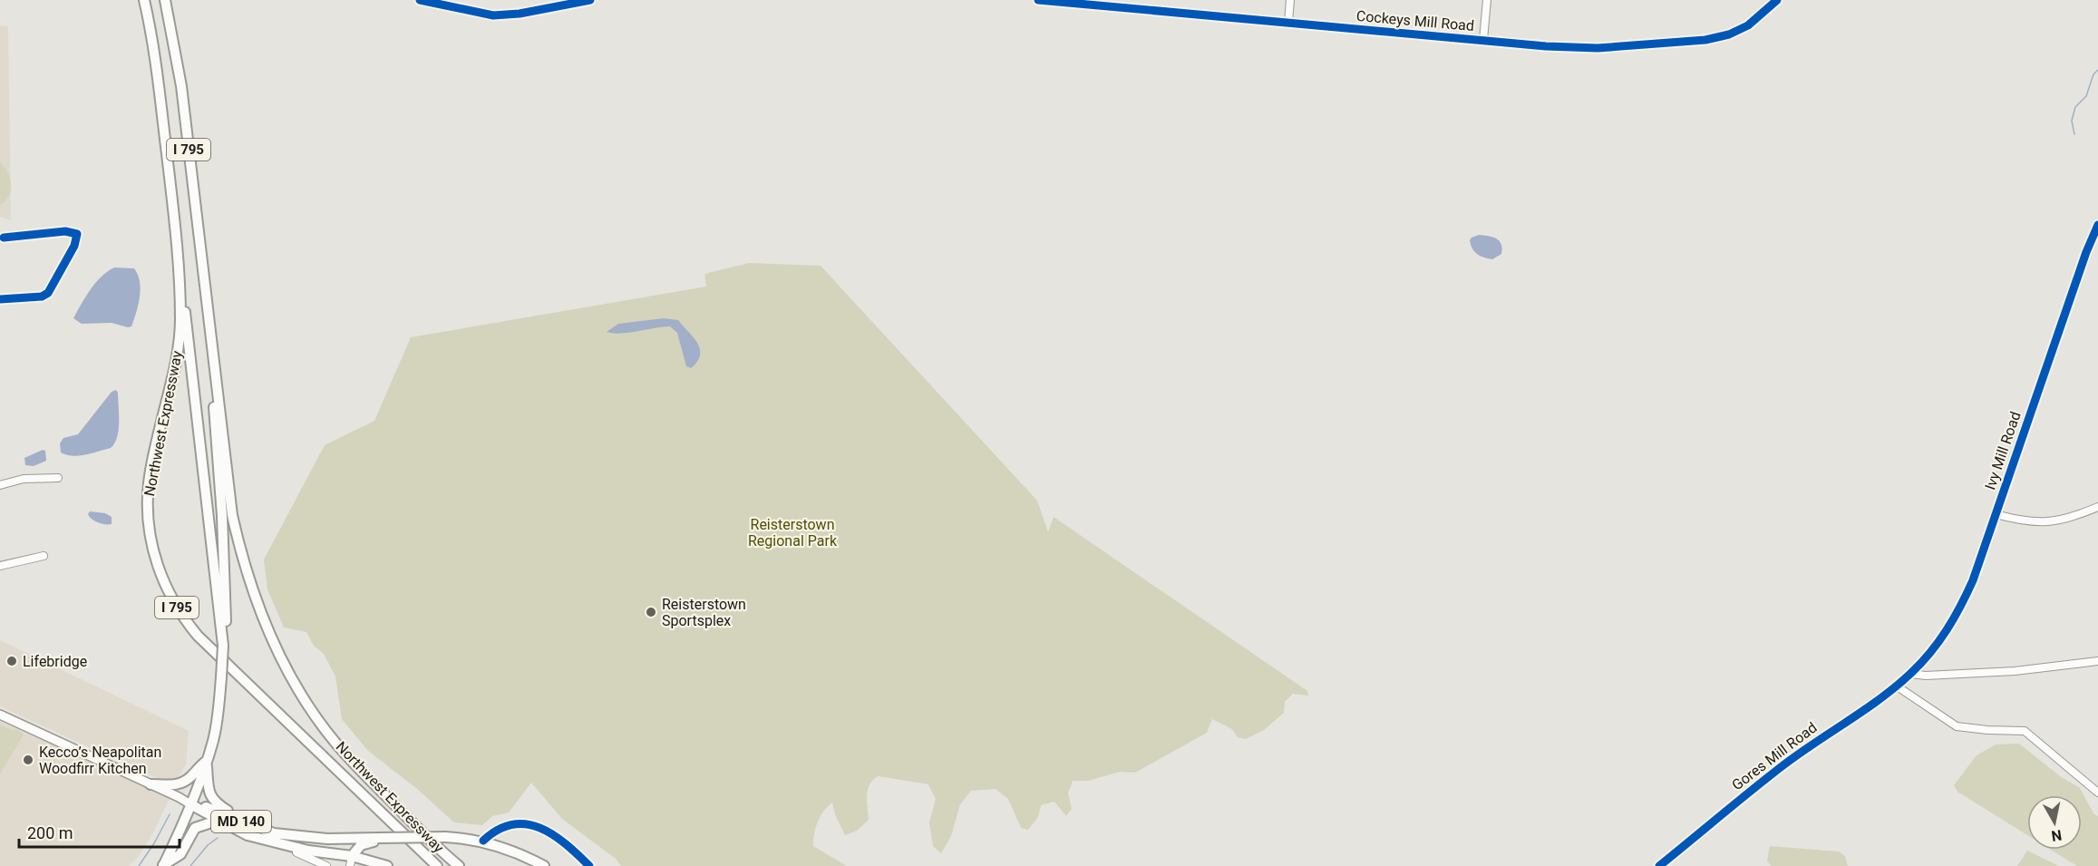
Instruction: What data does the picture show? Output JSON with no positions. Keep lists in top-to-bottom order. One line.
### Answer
{"streets":{"highway":["I 795","Northwest Expressway","MD 140"],"street":["Cockeys Mill Road","Ivy Mill Road","Gores Mill Road"]},"crossings":[["Ivy Mill Road","Gores Mill Road"]],"parks":["Reisterstown Regional Park"],"places":["Reisterstown Sportsplex","Lifebridge","Kecco’s Neapolitan Woodfirr Kitchen"],"scale_bar":"200 m","north":"bottom"}
